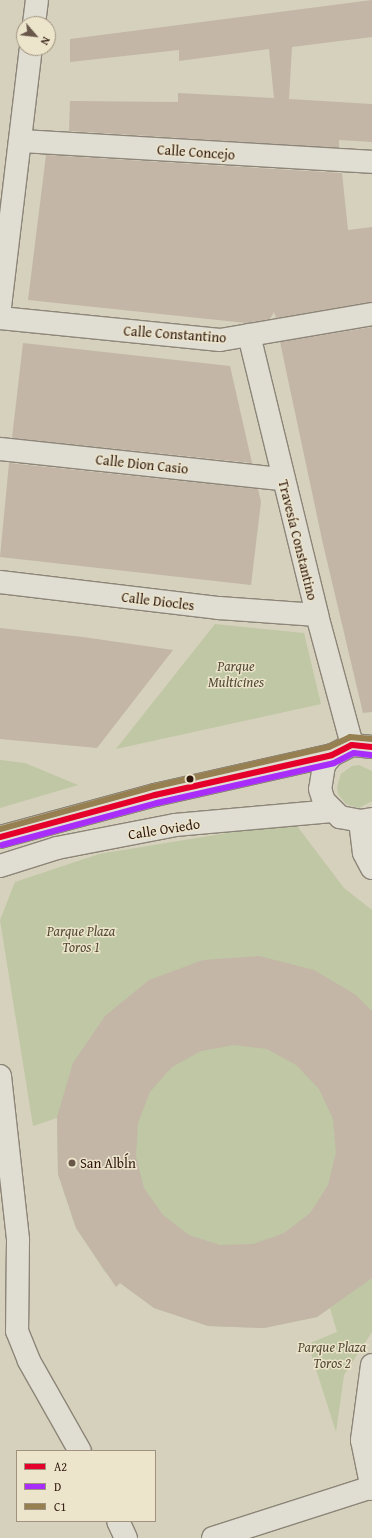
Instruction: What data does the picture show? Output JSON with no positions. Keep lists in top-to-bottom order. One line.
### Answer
{"streets":{"street":["Calle Concejo","Calle Constantino","Calle Dion Casio","Travesía Constantino","Calle Diocles","Calle Oviedo"]},"crossings":[["Calle Constantino","Travesía Constantino"],["Calle Dion Casio","Travesía Constantino"],["Travesía Constantino","Calle Diocles"]],"parks":["Parque Multicines","Parque Plaza Toros 1","Parque Plaza Toros 2"],"places":["San Albĺn"],"lines":["transit line C1","transit line A2","transit line D"],"legend":["A2","D","C1"],"north":"bottom right"}
